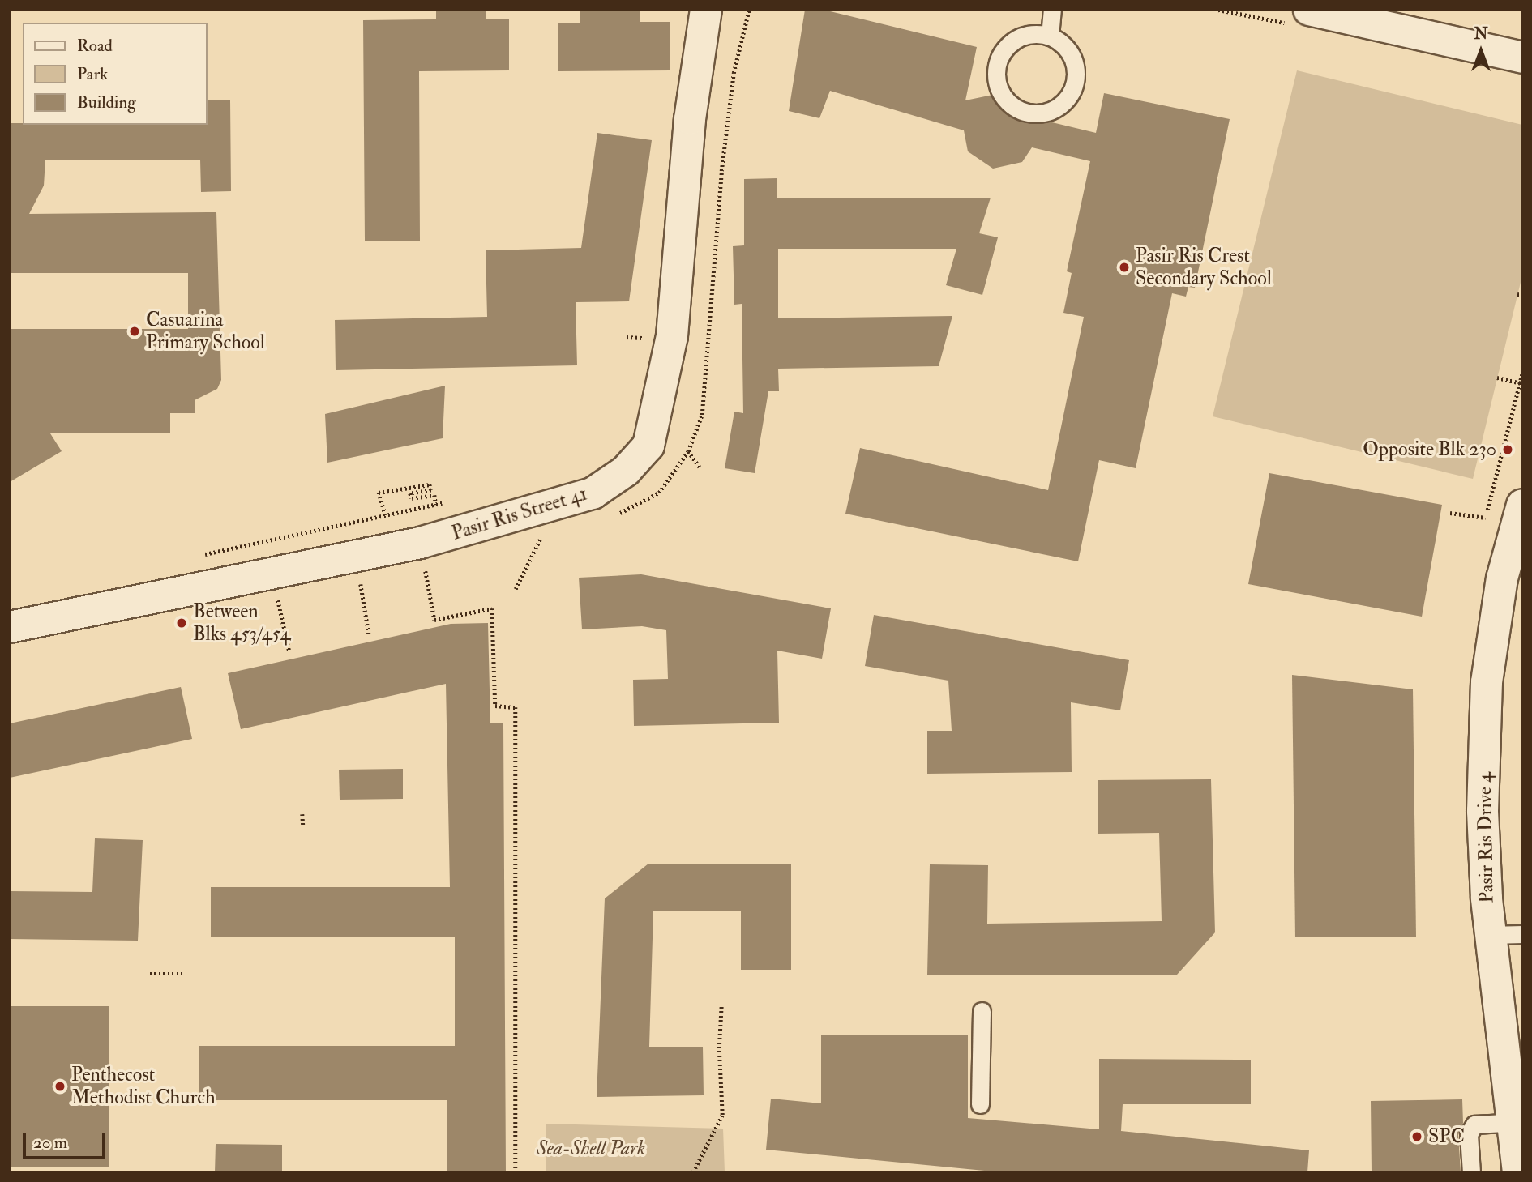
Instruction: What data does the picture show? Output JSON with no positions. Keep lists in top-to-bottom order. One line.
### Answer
{"streets":{"street":["Pasir Ris Street 41","Pasir Ris Drive 4"]},"parks":["Sea-Shell Park"],"places":["Pasir Ris Crest Secondary School","Casuarina Primary School","Opposite Blk 230","Between Blks 453/454","Penthecost Methodist Church","SPC"],"legend":["Road","Park","Building"],"scale_bar":"20 m","north":"top"}
